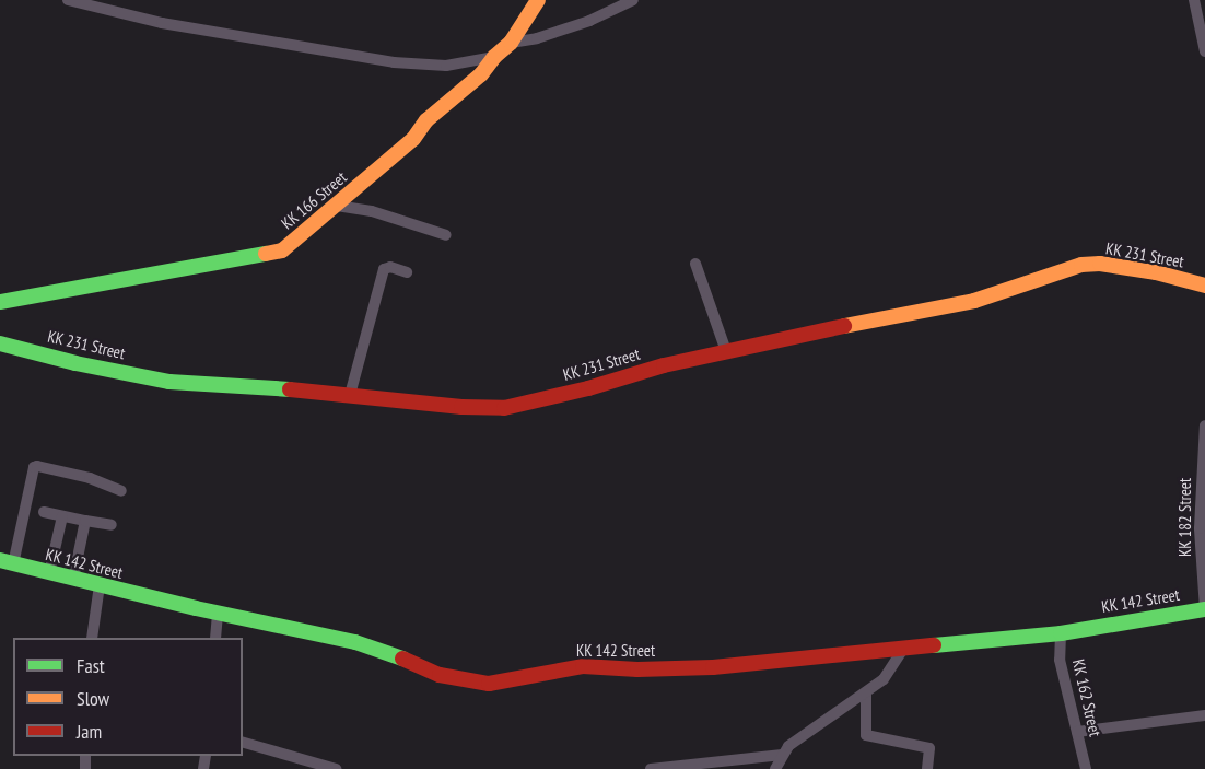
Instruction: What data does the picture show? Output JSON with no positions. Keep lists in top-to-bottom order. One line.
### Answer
{"streets":{"street":["KK 166 Street","KK 231 Street","KK 182 Street","KK 142 Street","KK 162 Street"]},"crossings":[["KK 182 Street","KK 142 Street"],["KK 142 Street","KK 162 Street"]],"legend":["Fast","Slow","Jam"]}
